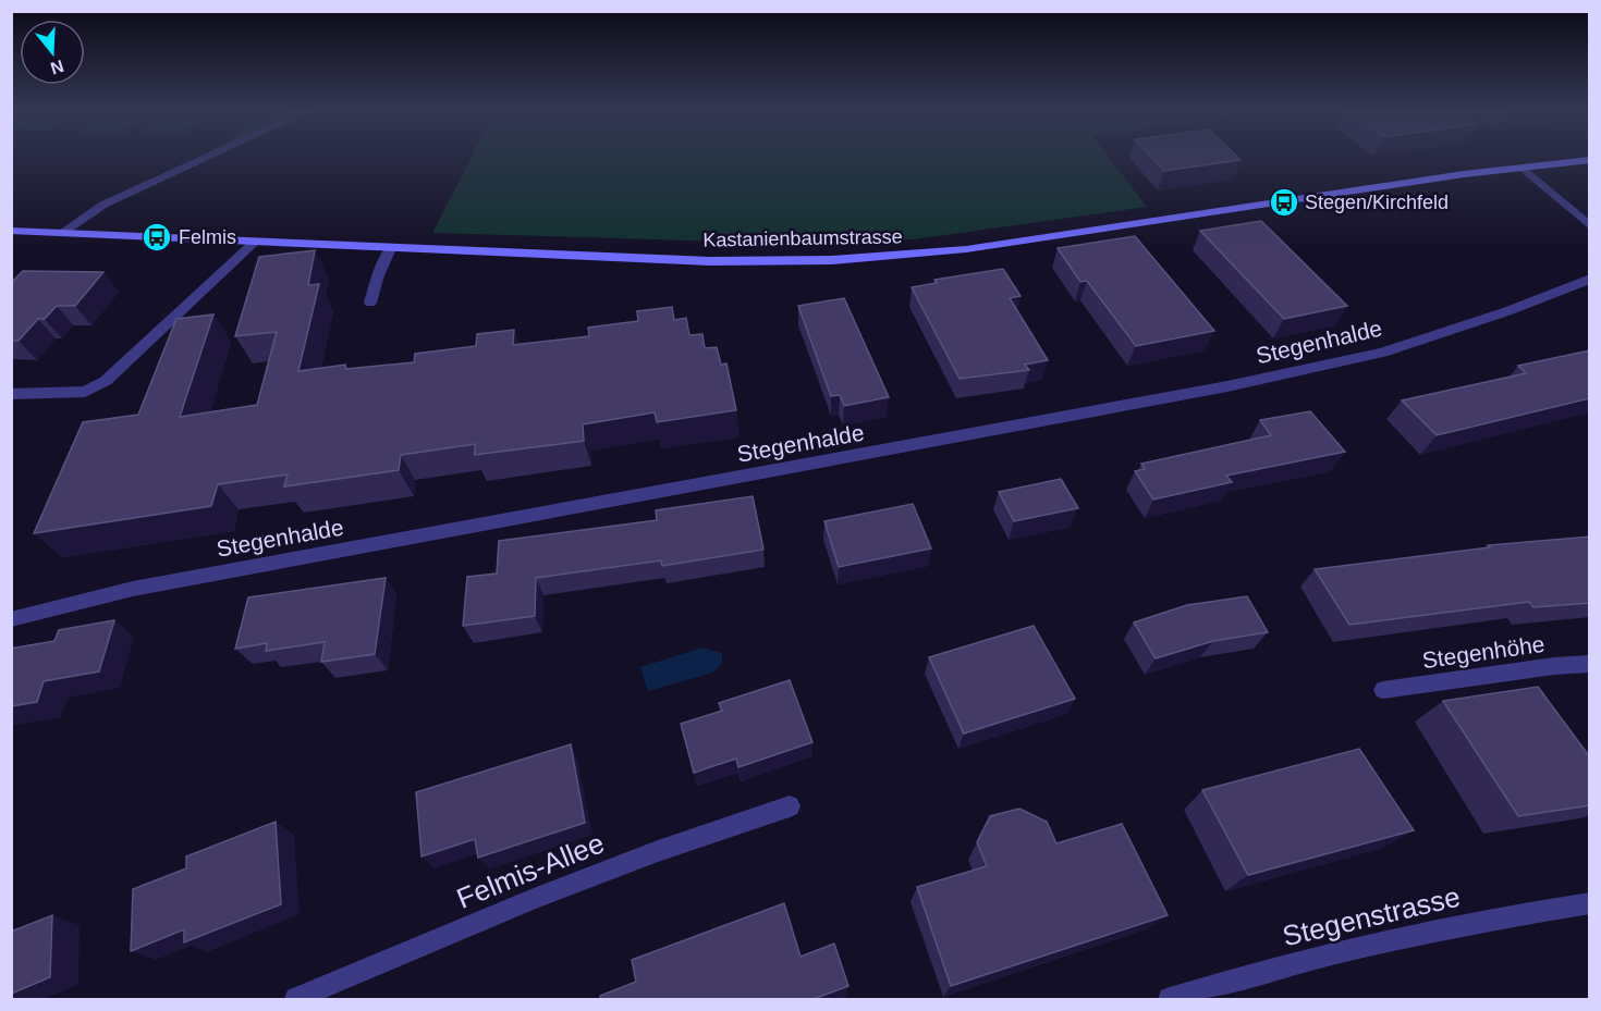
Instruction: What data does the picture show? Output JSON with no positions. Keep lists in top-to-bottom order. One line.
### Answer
{"streets":{"street":["Kastanienbaumstrasse","Stegenhalde","Stegenhöhe","Felmis-Allee","Stegenstrasse"]},"places":{"bus stop":["Stegen/Kirchfeld","Felmis"]},"north":"bottom"}
